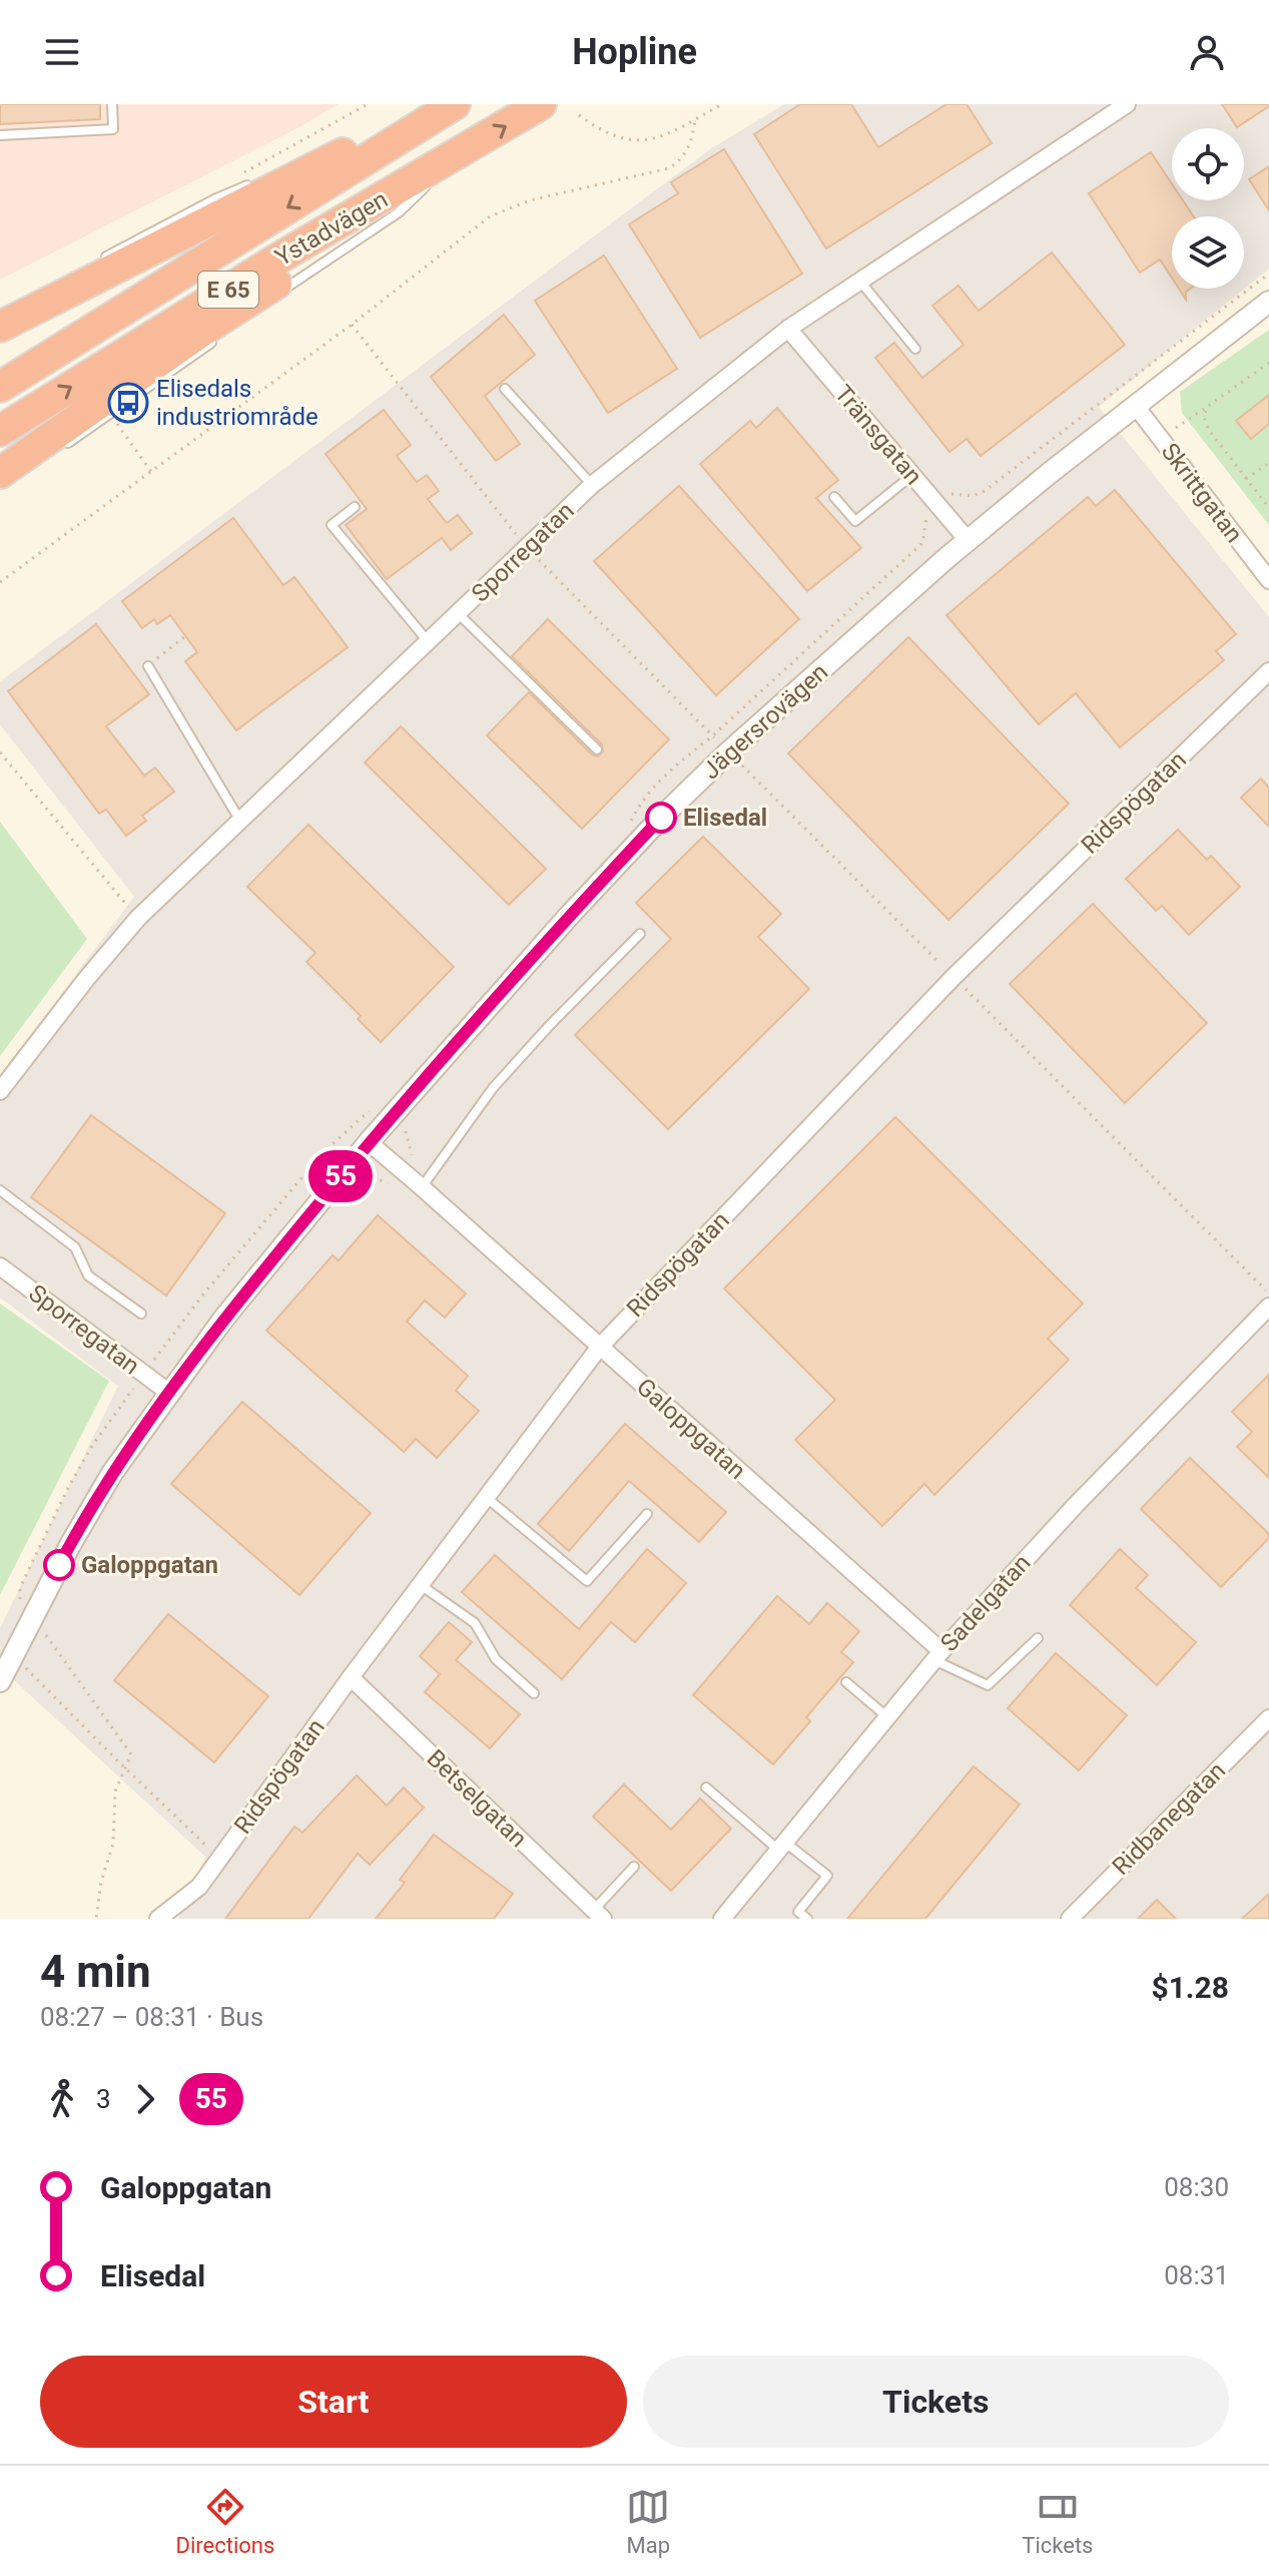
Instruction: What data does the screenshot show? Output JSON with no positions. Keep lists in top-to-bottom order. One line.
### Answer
{"streets":{"highway":["Ystadvägen","E 65"],"street":["Tränsgatan","Skrittgatan","Sporregatan","Jägersrovägen","Ridspögatan","Galoppgatan","Sadelgatan","Betselgatan","Ridbanegatan"]},"crossings":[["Tränsgatan","Sporregatan"],["Tränsgatan","Jägersrovägen"],["Skrittgatan","Jägersrovägen"],["Sporregatan","Jägersrovägen"],["Jägersrovägen","Galoppgatan"],["Ridspögatan","Galoppgatan"],["Ridspögatan","Betselgatan"],["Galoppgatan","Sadelgatan"]],"places":{"bus stop":["Elisedals industriområde"],"other":["Elisedal","Galoppgatan"]},"lines":["bus line 55"],"page":{"header":"Hopline","on_map":"55","heading":["4 min","08:27 – 08:31 · Bus","$1.28"],"legs":["3","55"],"list":[{"name":"Galoppgatan","value":"08:30"},{"name":"Elisedal","value":"08:31"}],"buttons":["Start","Tickets"],"tabs":["Directions","Map","Tickets"]}}
